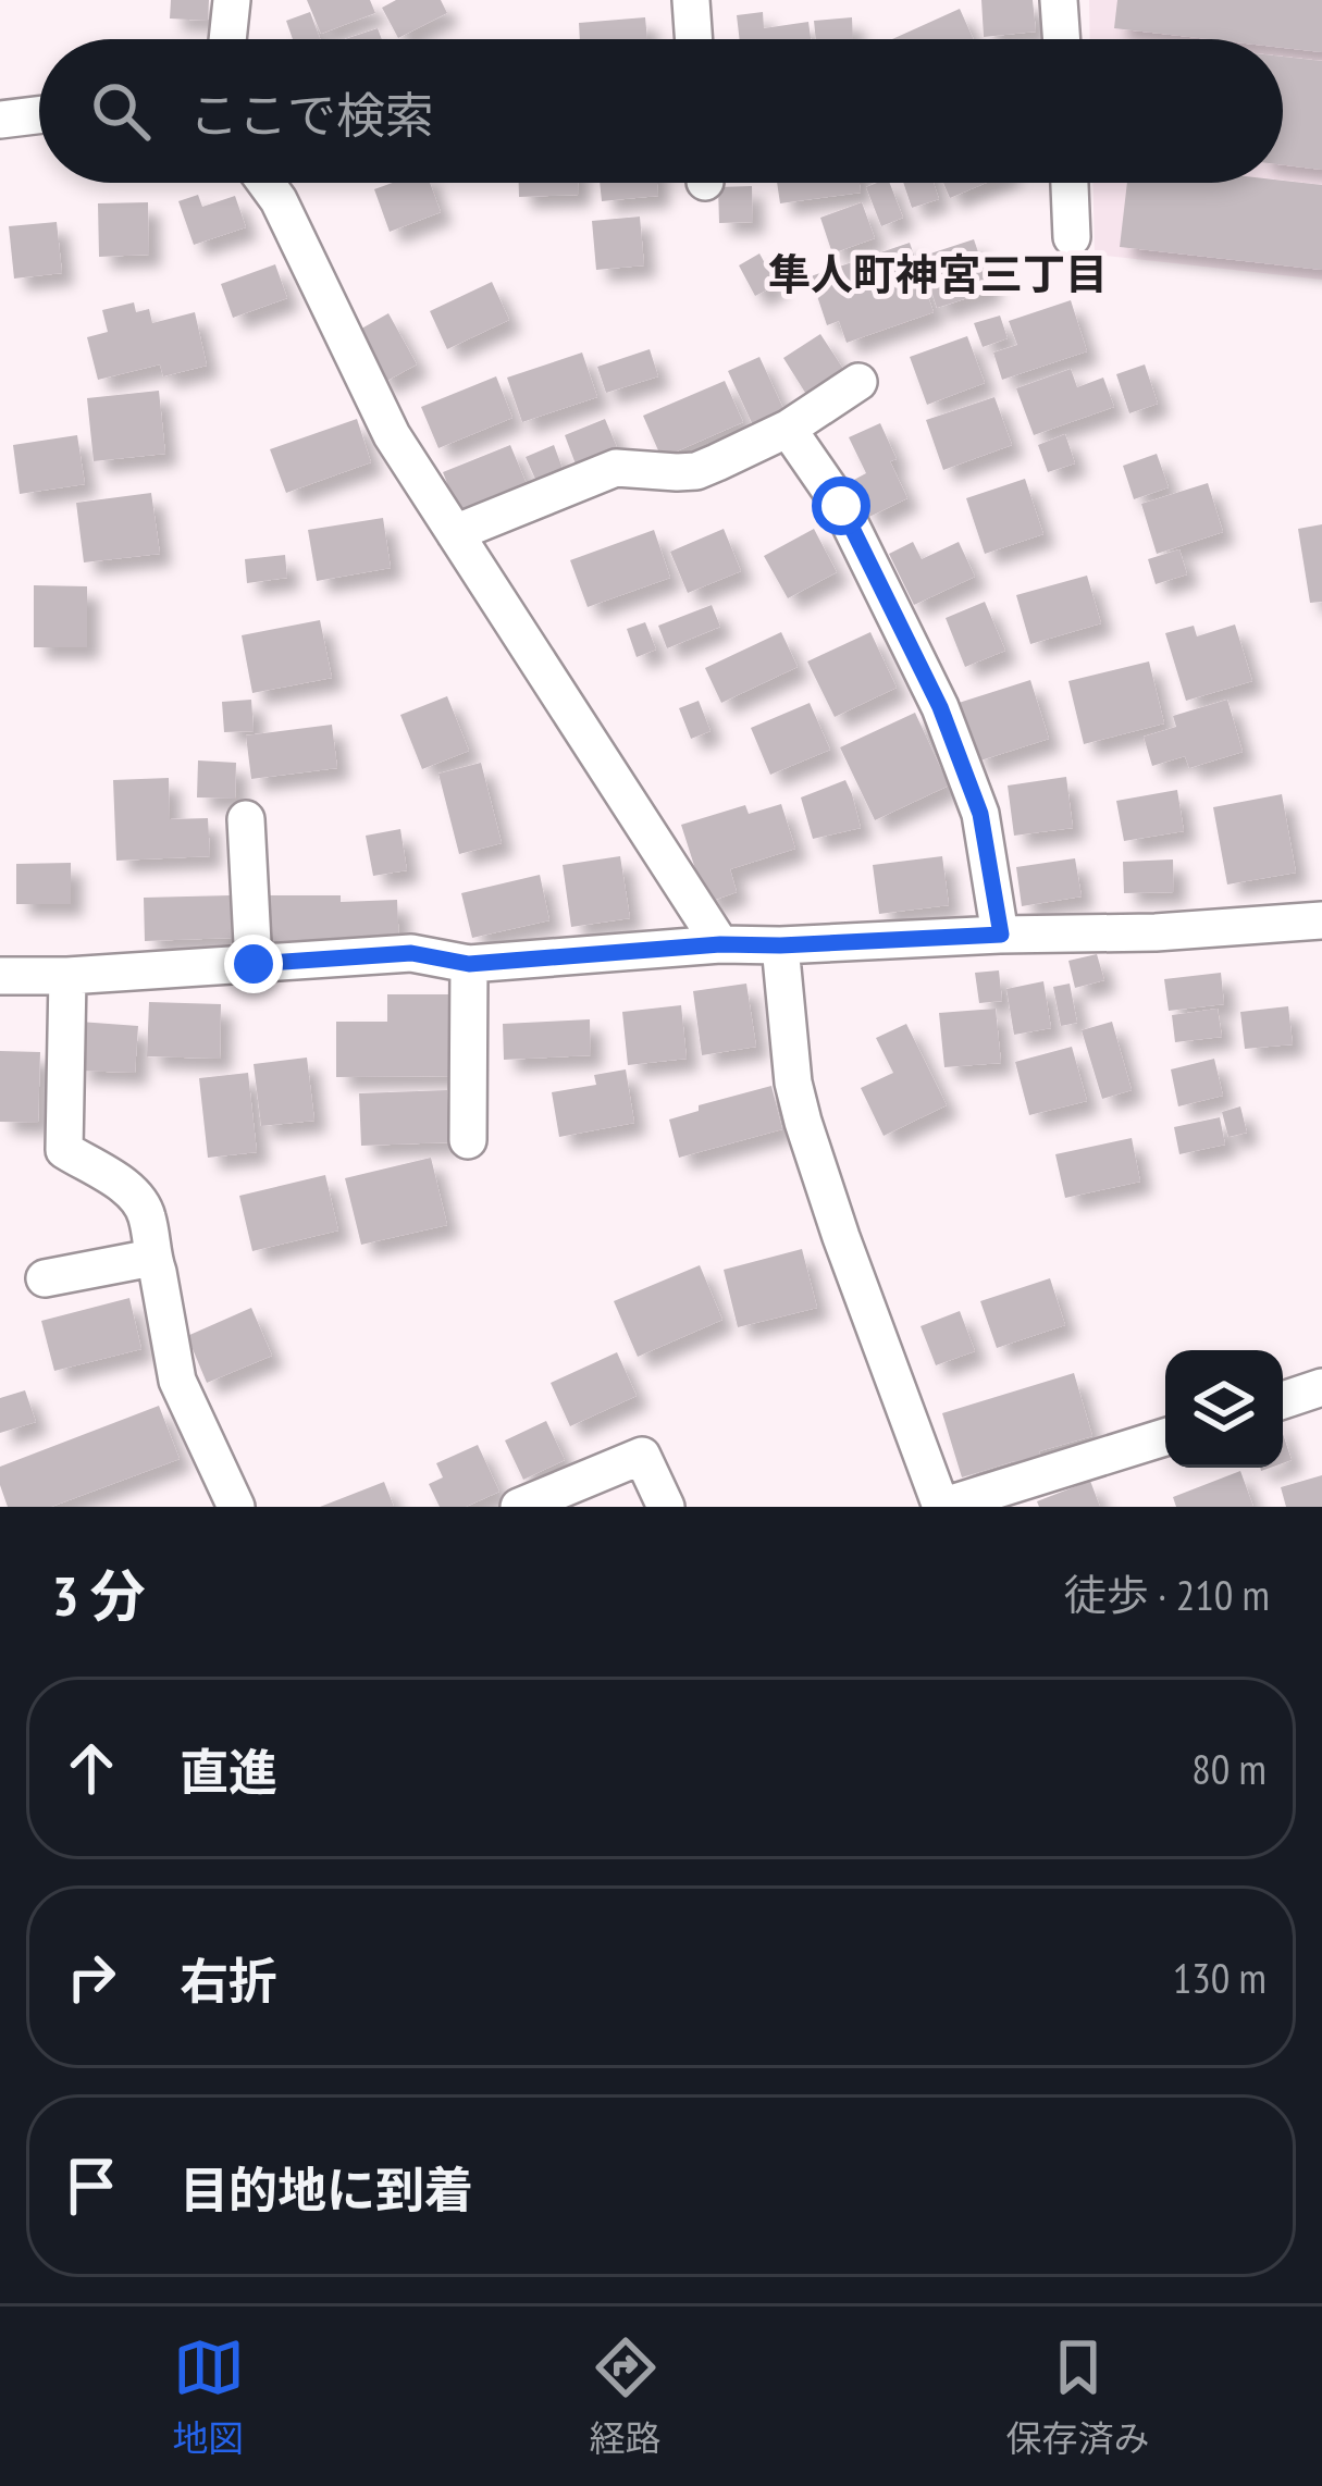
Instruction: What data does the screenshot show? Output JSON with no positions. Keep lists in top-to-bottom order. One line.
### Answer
{"districts":["隼人町神宮三丁目"],"page":{"search":"ここで検索","heading":["3 分","徒歩 · 210 m"],"list":[["直進","80 m"],["右折","130 m"],"目的地に到着"],"nav":["地図","経路","保存済み"]}}
